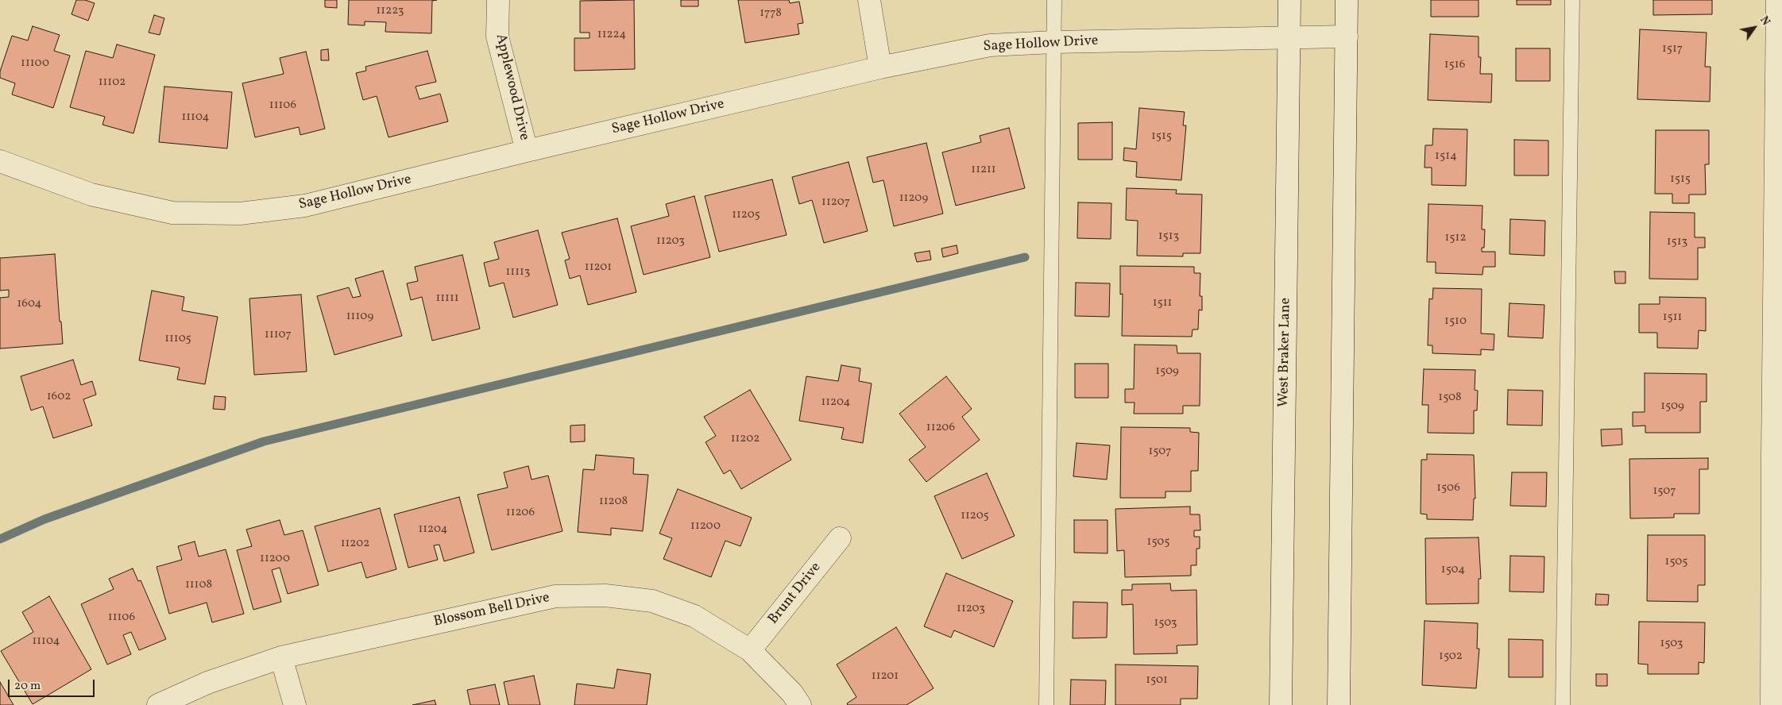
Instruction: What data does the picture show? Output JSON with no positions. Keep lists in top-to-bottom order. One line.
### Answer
{"streets":{"street":["Sage Hollow Drive","Applewood Drive","West Braker Lane","Brunt Drive","Blossom Bell Drive"]},"crossings":[["Sage Hollow Drive","Applewood Drive"],["Sage Hollow Drive","West Braker Lane"],["Brunt Drive","Blossom Bell Drive"]],"house_numbers":["11223","1778","11224","1517","11100","1516","11102","11106","11104","1515","1514","11211","1515","11209","11207","11205","1513","1512","11203","1513","11201","11113","11111","1511","1604","11109","1511","1510","11107","11105","1509","1602","1508","11204","1509","11206","11202","1507","1506","1507","11208","11206","11205","11200","11204","1505","11202","11200","1505","1504","11108","11203","11106","1503","11104","1503","1502","11201","1501"],"scale_bar":"20 m","north":"top right"}
